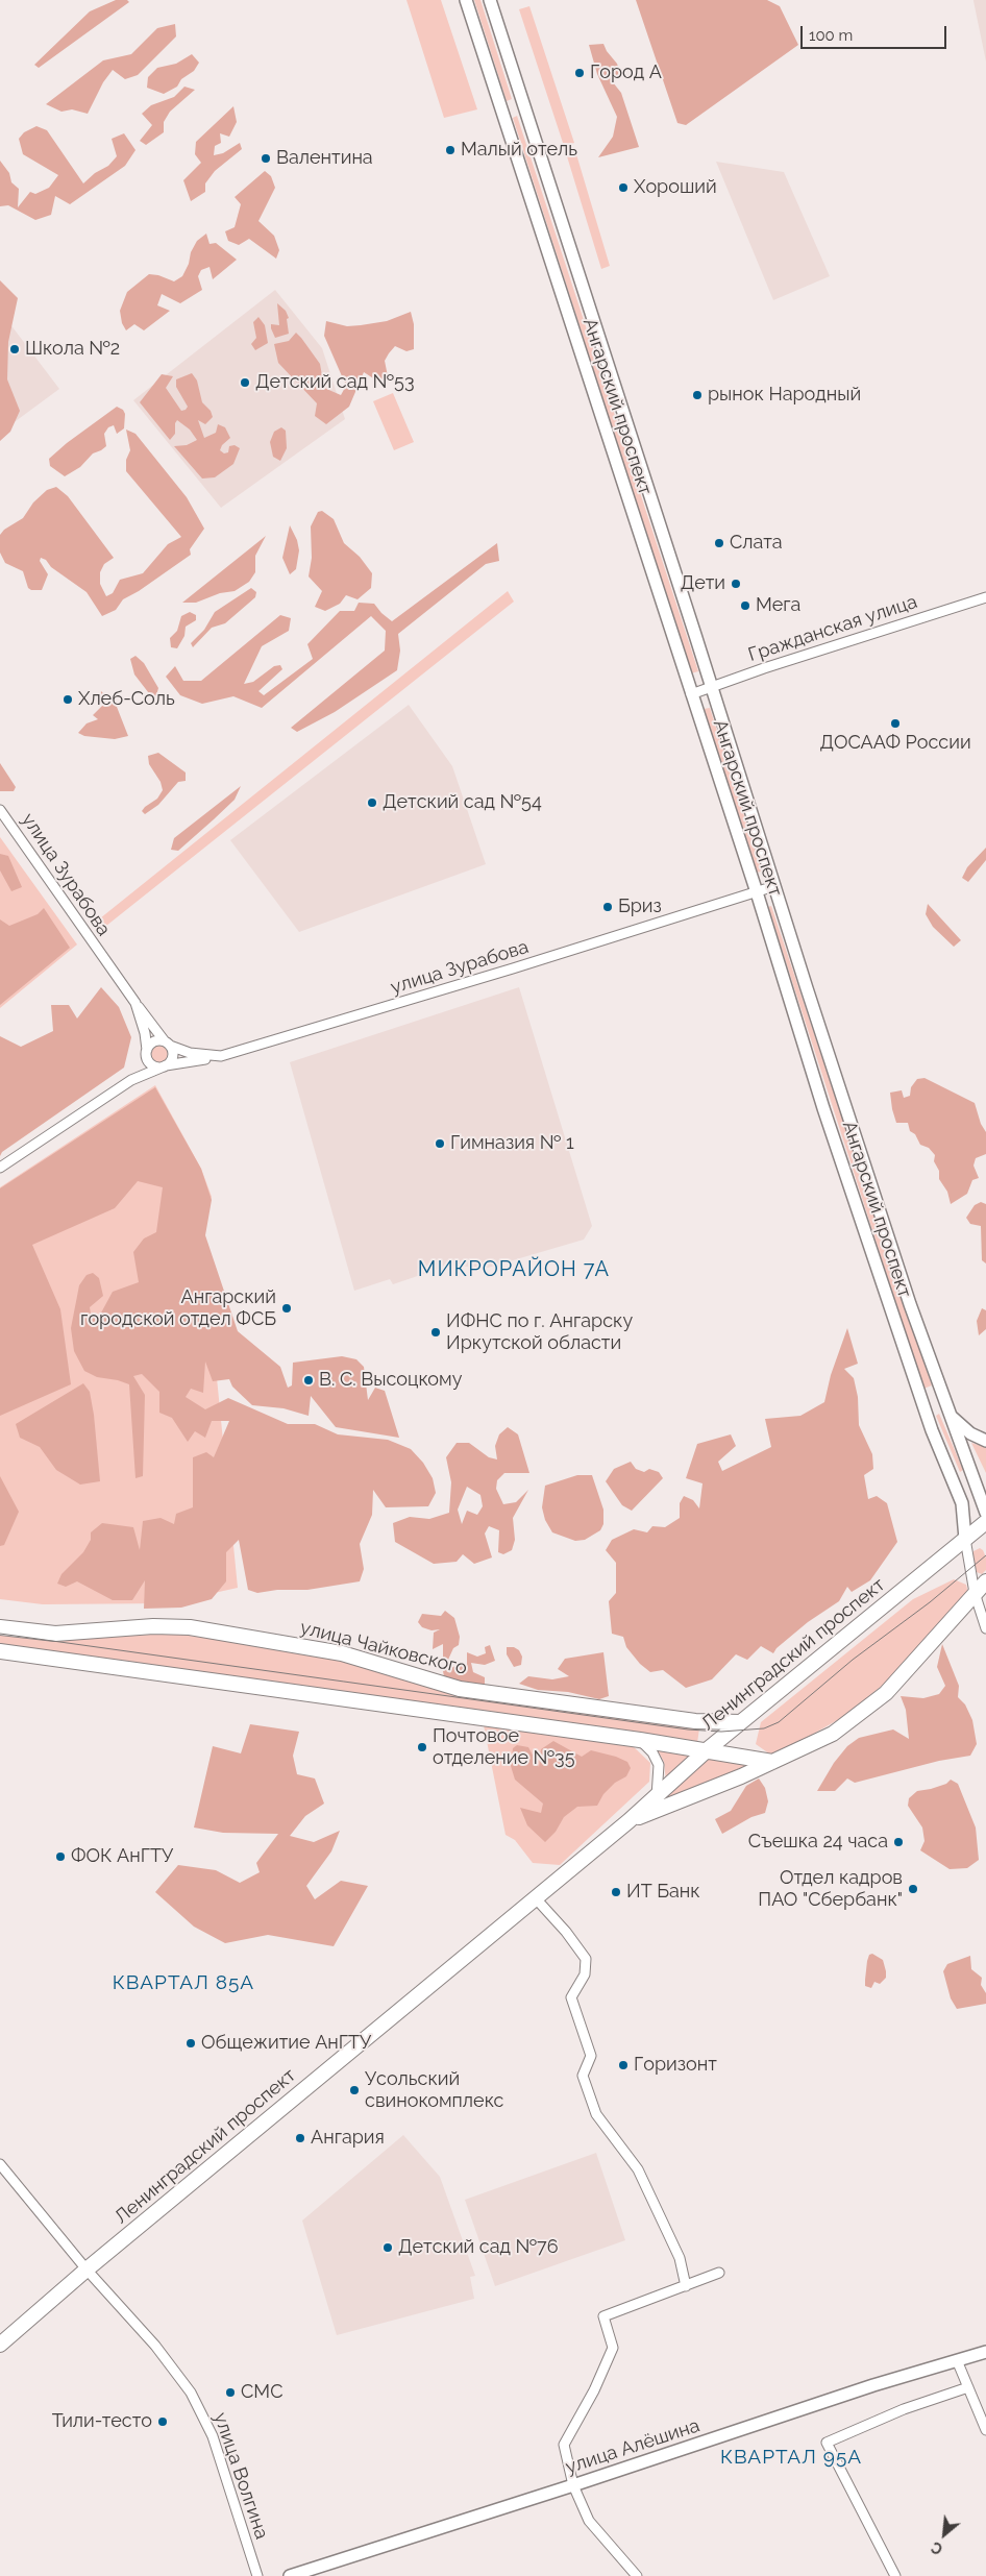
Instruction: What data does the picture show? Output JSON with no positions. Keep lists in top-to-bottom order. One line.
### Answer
{"streets":{"main road":["улица Чайковского","Ленинградский проспект"],"street":["Ангарский проспект","Гражданская улица","улица Зурабова","улица Алёшина","улица Волгина"]},"crossings":[["Ангарский проспект","Гражданская улица"],["Ангарский проспект","улица Зурабова"],["Ангарский проспект","Ленинградский проспект"],["улица Чайковского","Ленинградский проспект"],["Ленинградский проспект","улица Волгина"]],"districts":["МИКРОРАЙОН 7А","КВАРТАЛ 85А","КВАРТАЛ 95А"],"places":["Город А","Малый отель","Валентина","Хороший","Школа №2","Детский сад №53","рынок Народный","Слата","Дети","Мега","Хлеб-Соль","ДОСААФ России","Детский сад №54","Бриз","Гимназия № 1","Ангарский городской отдел ФСБ","ИФНС по г. Ангарску Иркутской области","В. С. Высоцкому","Почтовое отделение №35","Съешка 24 часа","ФОК АнГТУ","Отдел кадров ПАО \"Сбербанк\"","ИТ Банк","Общежитие АнГТУ","Горизонт","Усольский свинокомплекс","Ангария","Детский сад №76","СМС","Тили-тесто"],"scale_bar":"100 m","north":"bottom left"}
